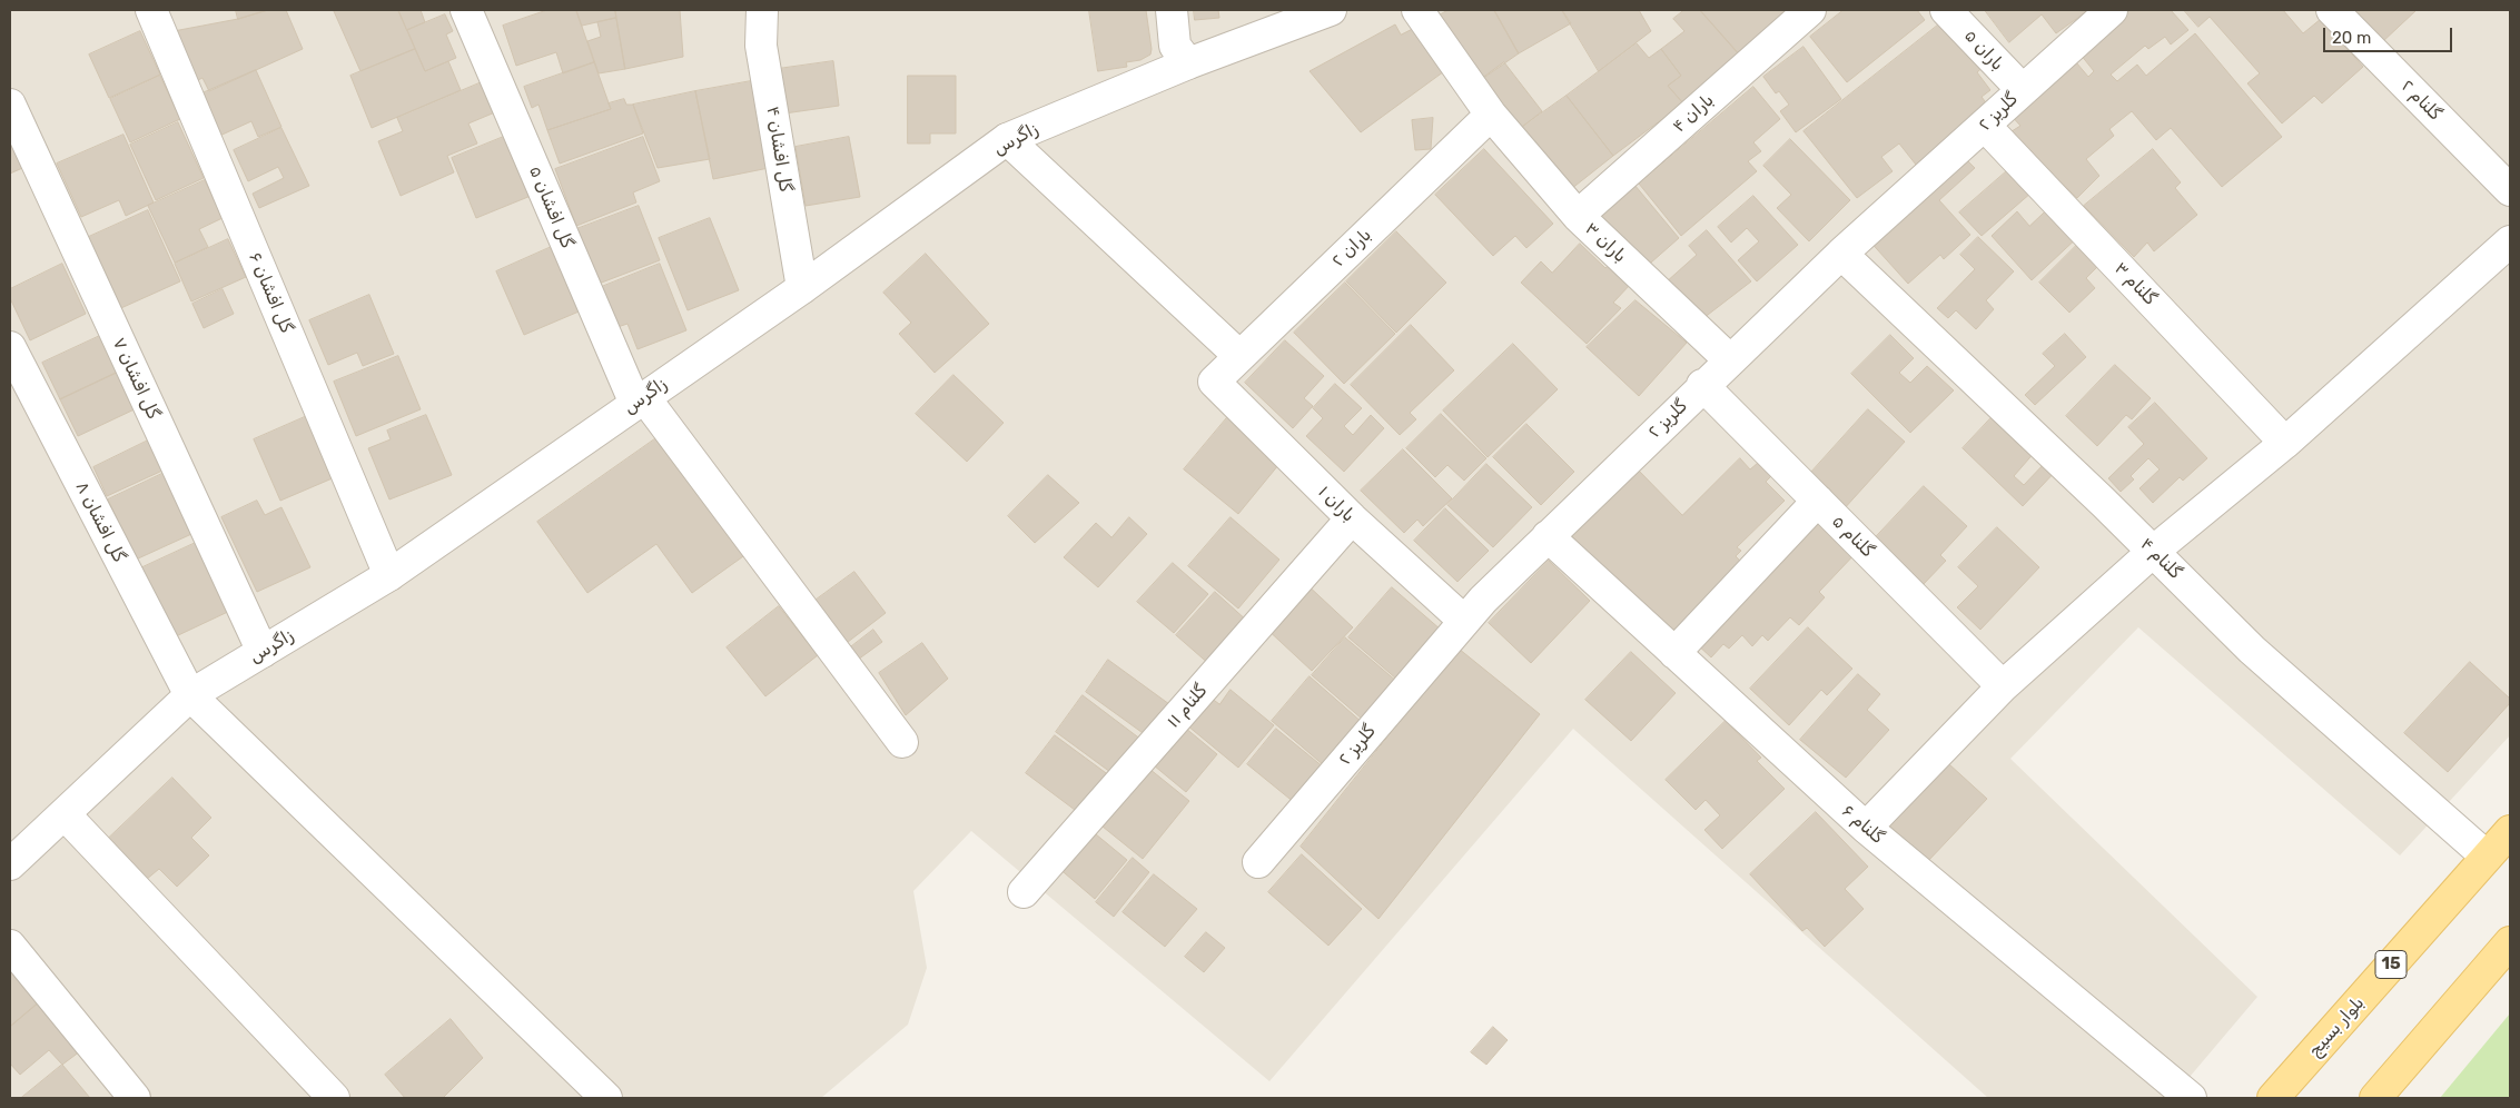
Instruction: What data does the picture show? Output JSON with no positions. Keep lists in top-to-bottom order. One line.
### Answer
{"streets":{"main road":["15","بلوار بسیج"],"street":["باران ۵","گلنام ۲","گلریز ۲","باران ۴","زاگرس","گل افشان ۴","گل افشان ۵","باران ۳","باران ۲","گلنام ۳","گل افشان ۶","گل افشان ۷","باران ۱","گل افشان ۸","گلنام ۵","گلنام ۴","گلنام ۱۱","گلنام ۶"]},"crossings":[["باران ۵","گلریز ۲"],["گلریز ۲","باران ۳"],["گلریز ۲","گلنام ۳"],["گلریز ۲","باران ۱"],["گلریز ۲","گلنام ۵"],["گلریز ۲","گلنام ۴"],["گلریز ۲","گلنام ۶"],["باران ۴","باران ۳"],["زاگرس","گل افشان ۴"],["زاگرس","گل افشان ۵"],["زاگرس","گل افشان ۶"],["زاگرس","گل افشان ۷"],["زاگرس","گل افشان ۸"],["باران ۳","باران ۲"],["باران ۲","باران ۱"],["باران ۱","گلنام ۱۱"],["گلنام ۴","بلوار بسیج"]],"scale_bar":"20 m"}
